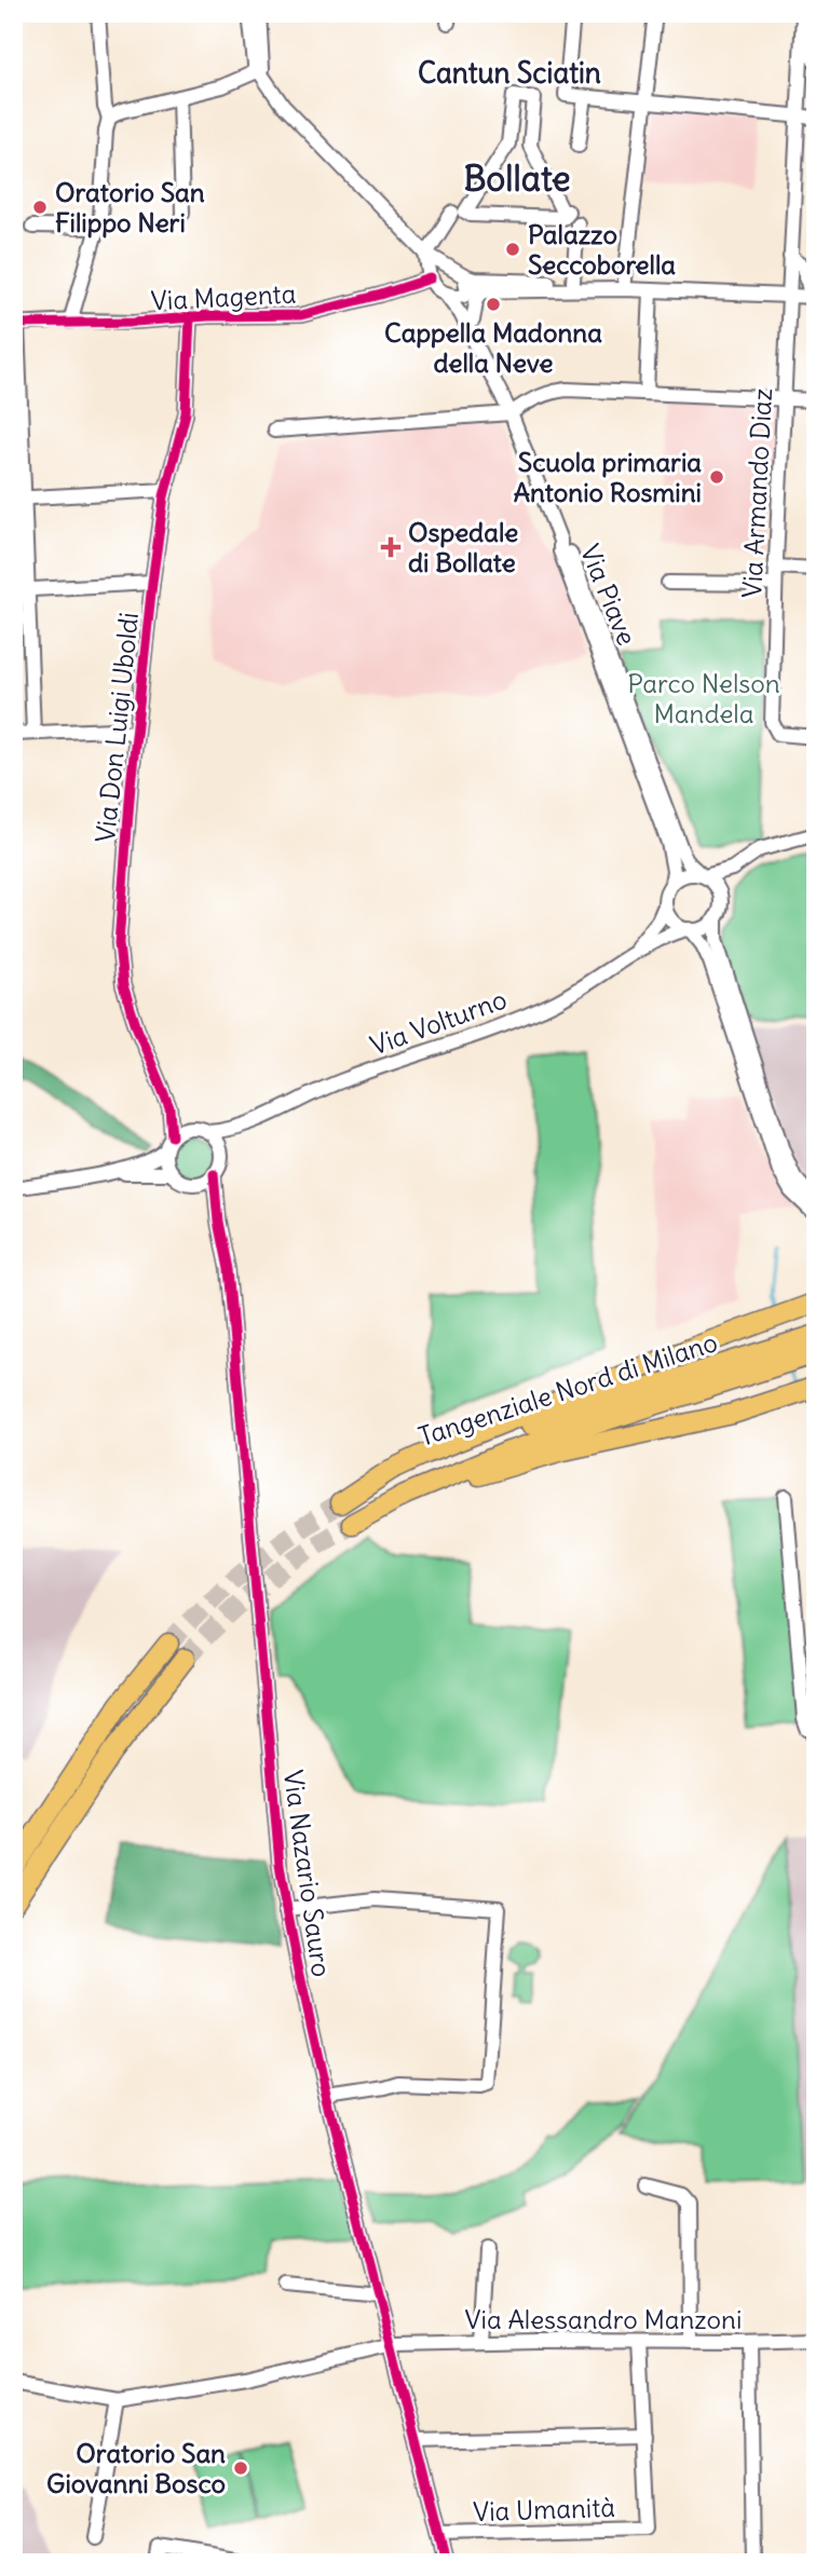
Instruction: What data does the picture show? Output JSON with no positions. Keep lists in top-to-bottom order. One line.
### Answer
{"streets":{"highway":["Tangenziale Nord di Milano"],"street":["Via Magenta","Via Armando Diaz","Via Piave","Via Don Luigi Uboldi","Via Volturno","Via Nazario Sauro","Via Alessandro Manzoni","Via Umanità"]},"crossings":[["Via Magenta","Via Piave"],["Via Magenta","Via Don Luigi Uboldi"],["Via Piave","Via Volturno"],["Via Don Luigi Uboldi","Via Volturno"],["Via Don Luigi Uboldi","Via Nazario Sauro"],["Via Volturno","Via Nazario Sauro"],["Via Nazario Sauro","Via Alessandro Manzoni"],["Via Nazario Sauro","Via Umanità"]],"districts":["Cantun Sciatin","Bollate"],"parks":["Parco Nelson Mandela"],"places":{"other":["Oratorio San Filippo Neri","Palazzo Seccoborella","Cappella Madonna della Neve","Scuola primaria Antonio Rosmini","Oratorio San Giovanni Bosco"],"health":["Ospedale di Bollate"]}}
